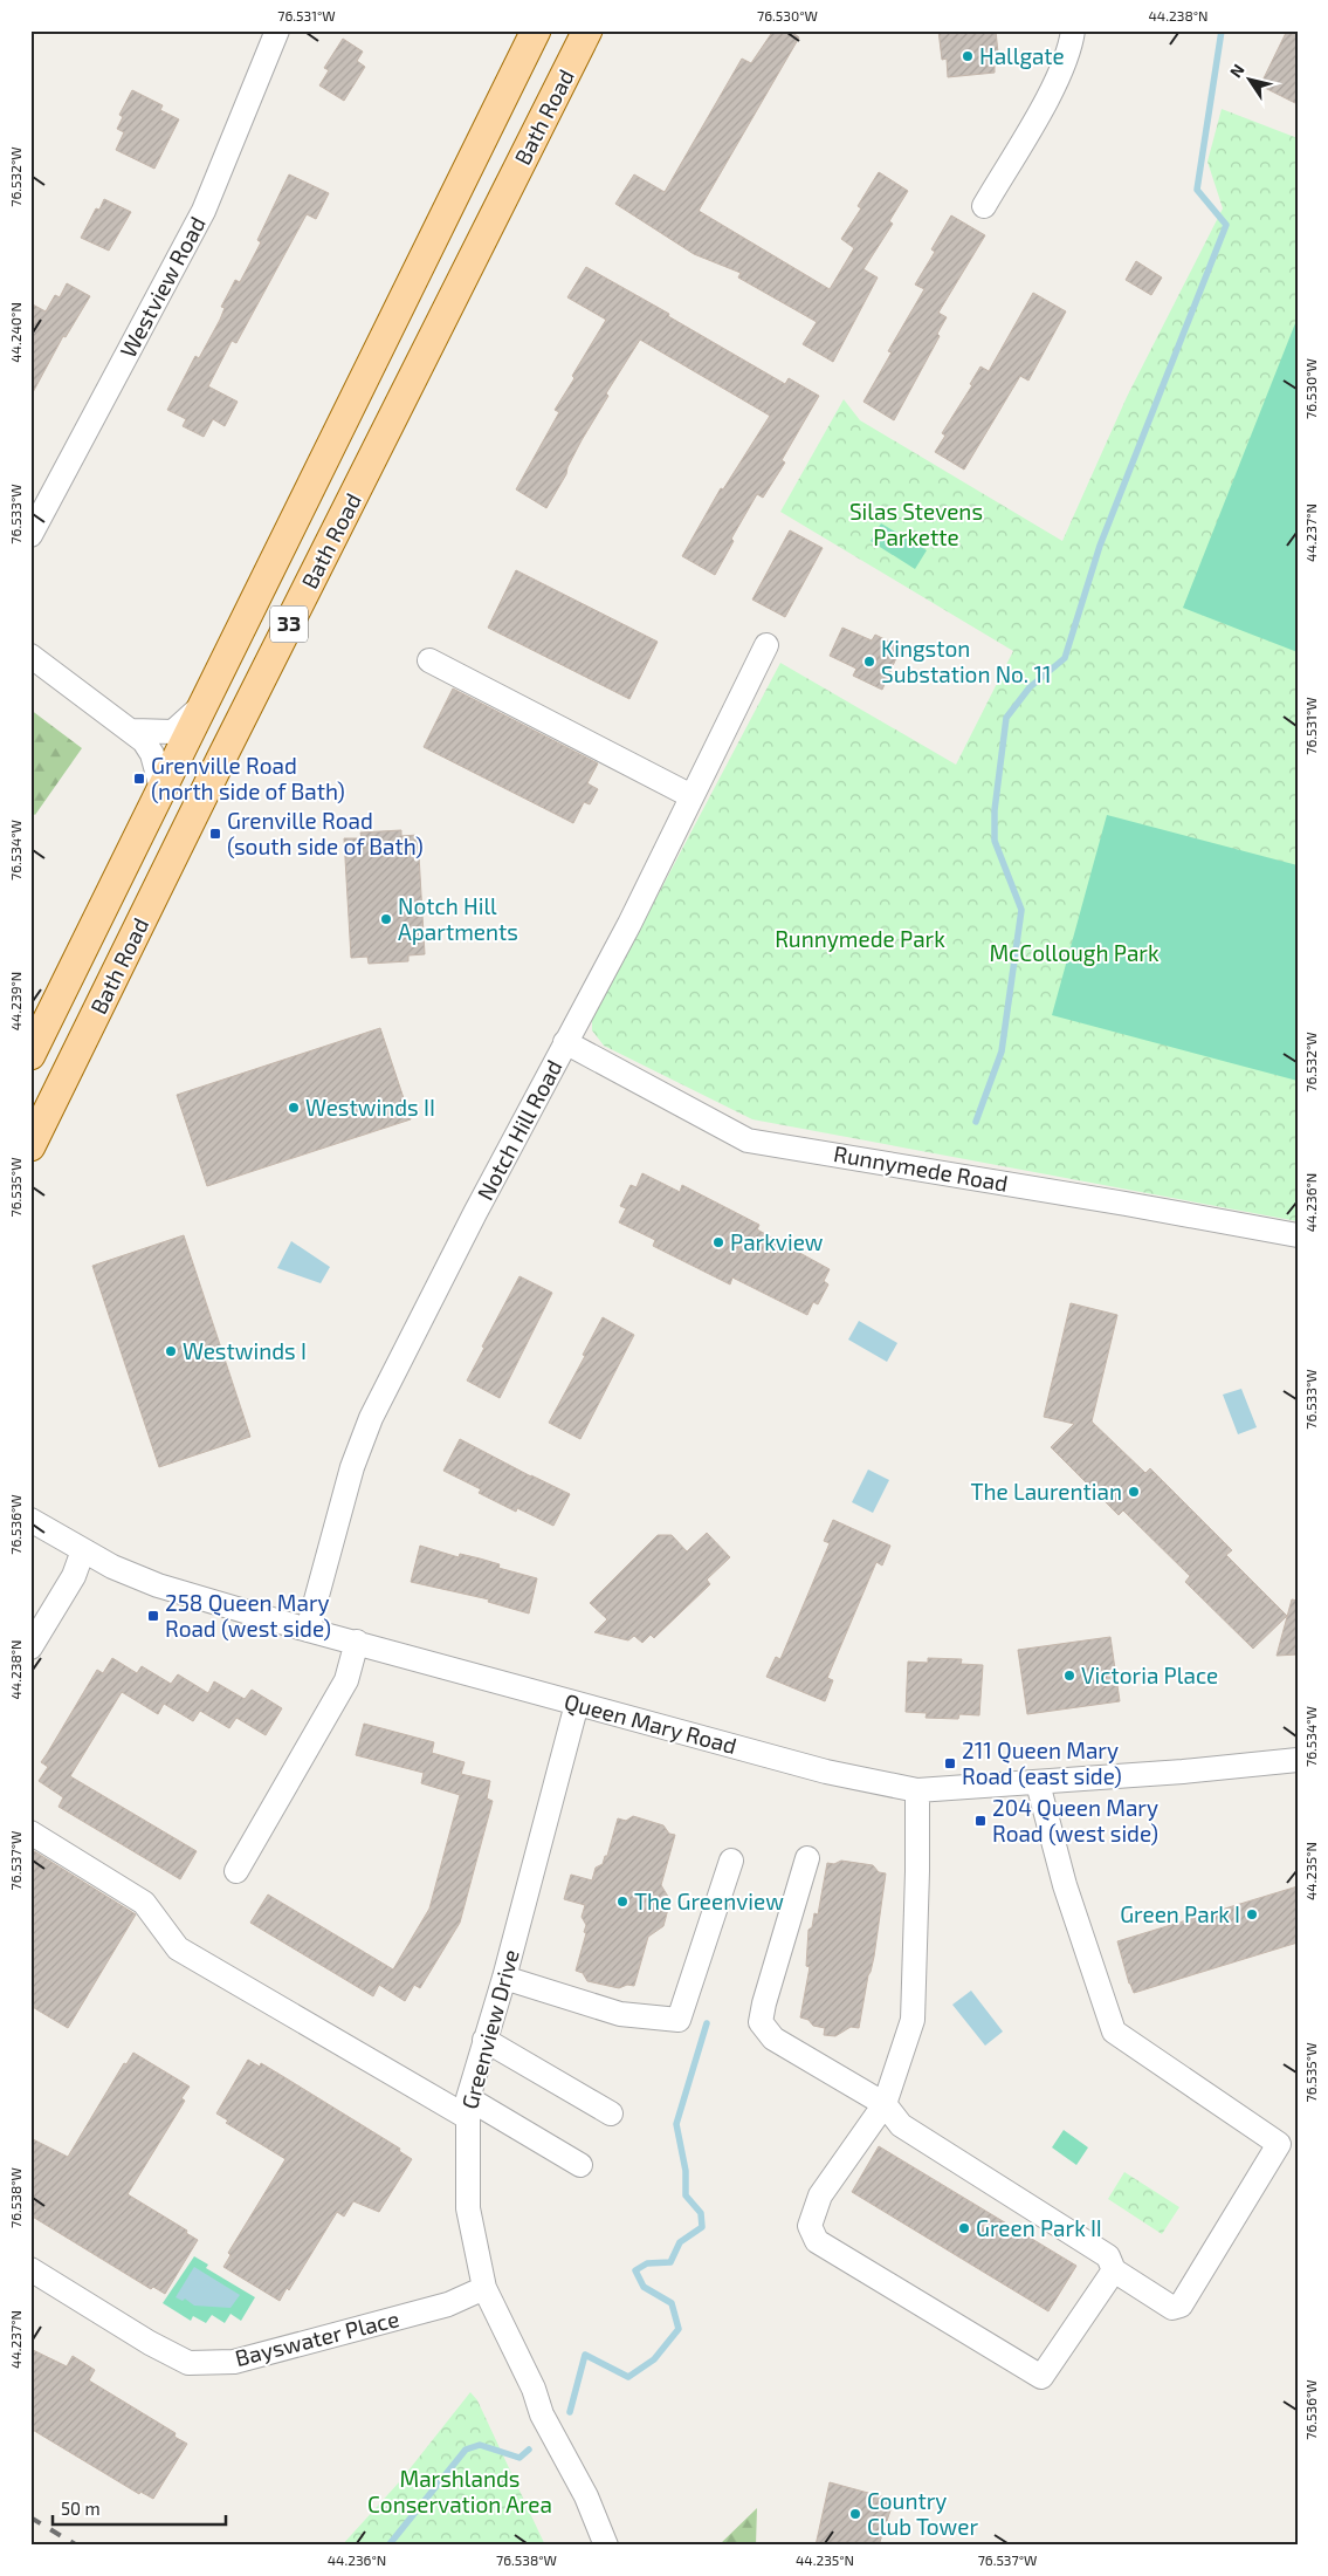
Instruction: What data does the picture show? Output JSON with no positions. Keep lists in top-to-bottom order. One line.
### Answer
{"streets":{"main road":["Bath Road","33"],"street":["Westview Road","Notch Hill Road","Runnymede Road","Queen Mary Road","Greenview Drive","Bayswater Place"]},"crossings":[["Notch Hill Road","Runnymede Road"],["Notch Hill Road","Queen Mary Road"],["Queen Mary Road","Greenview Drive"],["Greenview Drive","Bayswater Place"]],"parks":["Silas Stevens Parkette","Runnymede Park","McCollough Park","Marshlands Conservation Area"],"places":{"other":["Hallgate","Kingston Substation No. 11","Notch Hill Apartments","Westwinds II","Parkview","Westwinds I","The Laurentian","Victoria Place","The Greenview","Green Park I","Green Park II","Country Club Tower"],"transit":["Grenville Road (north side of Bath)","Grenville Road (south side of Bath)","258 Queen Mary Road (west side)","211 Queen Mary Road (east side)","204 Queen Mary Road (west side)"]},"scale_bar":"50 m","north":"top left","coordinates":["76.531°W","76.530°W","44.238°N","76.532°W","44.240°N","76.533°W","44.237°N","76.534°W","44.239°N","76.535°W","44.236°N","76.536°W","76.537°W","44.235°N","76.538°W"]}
